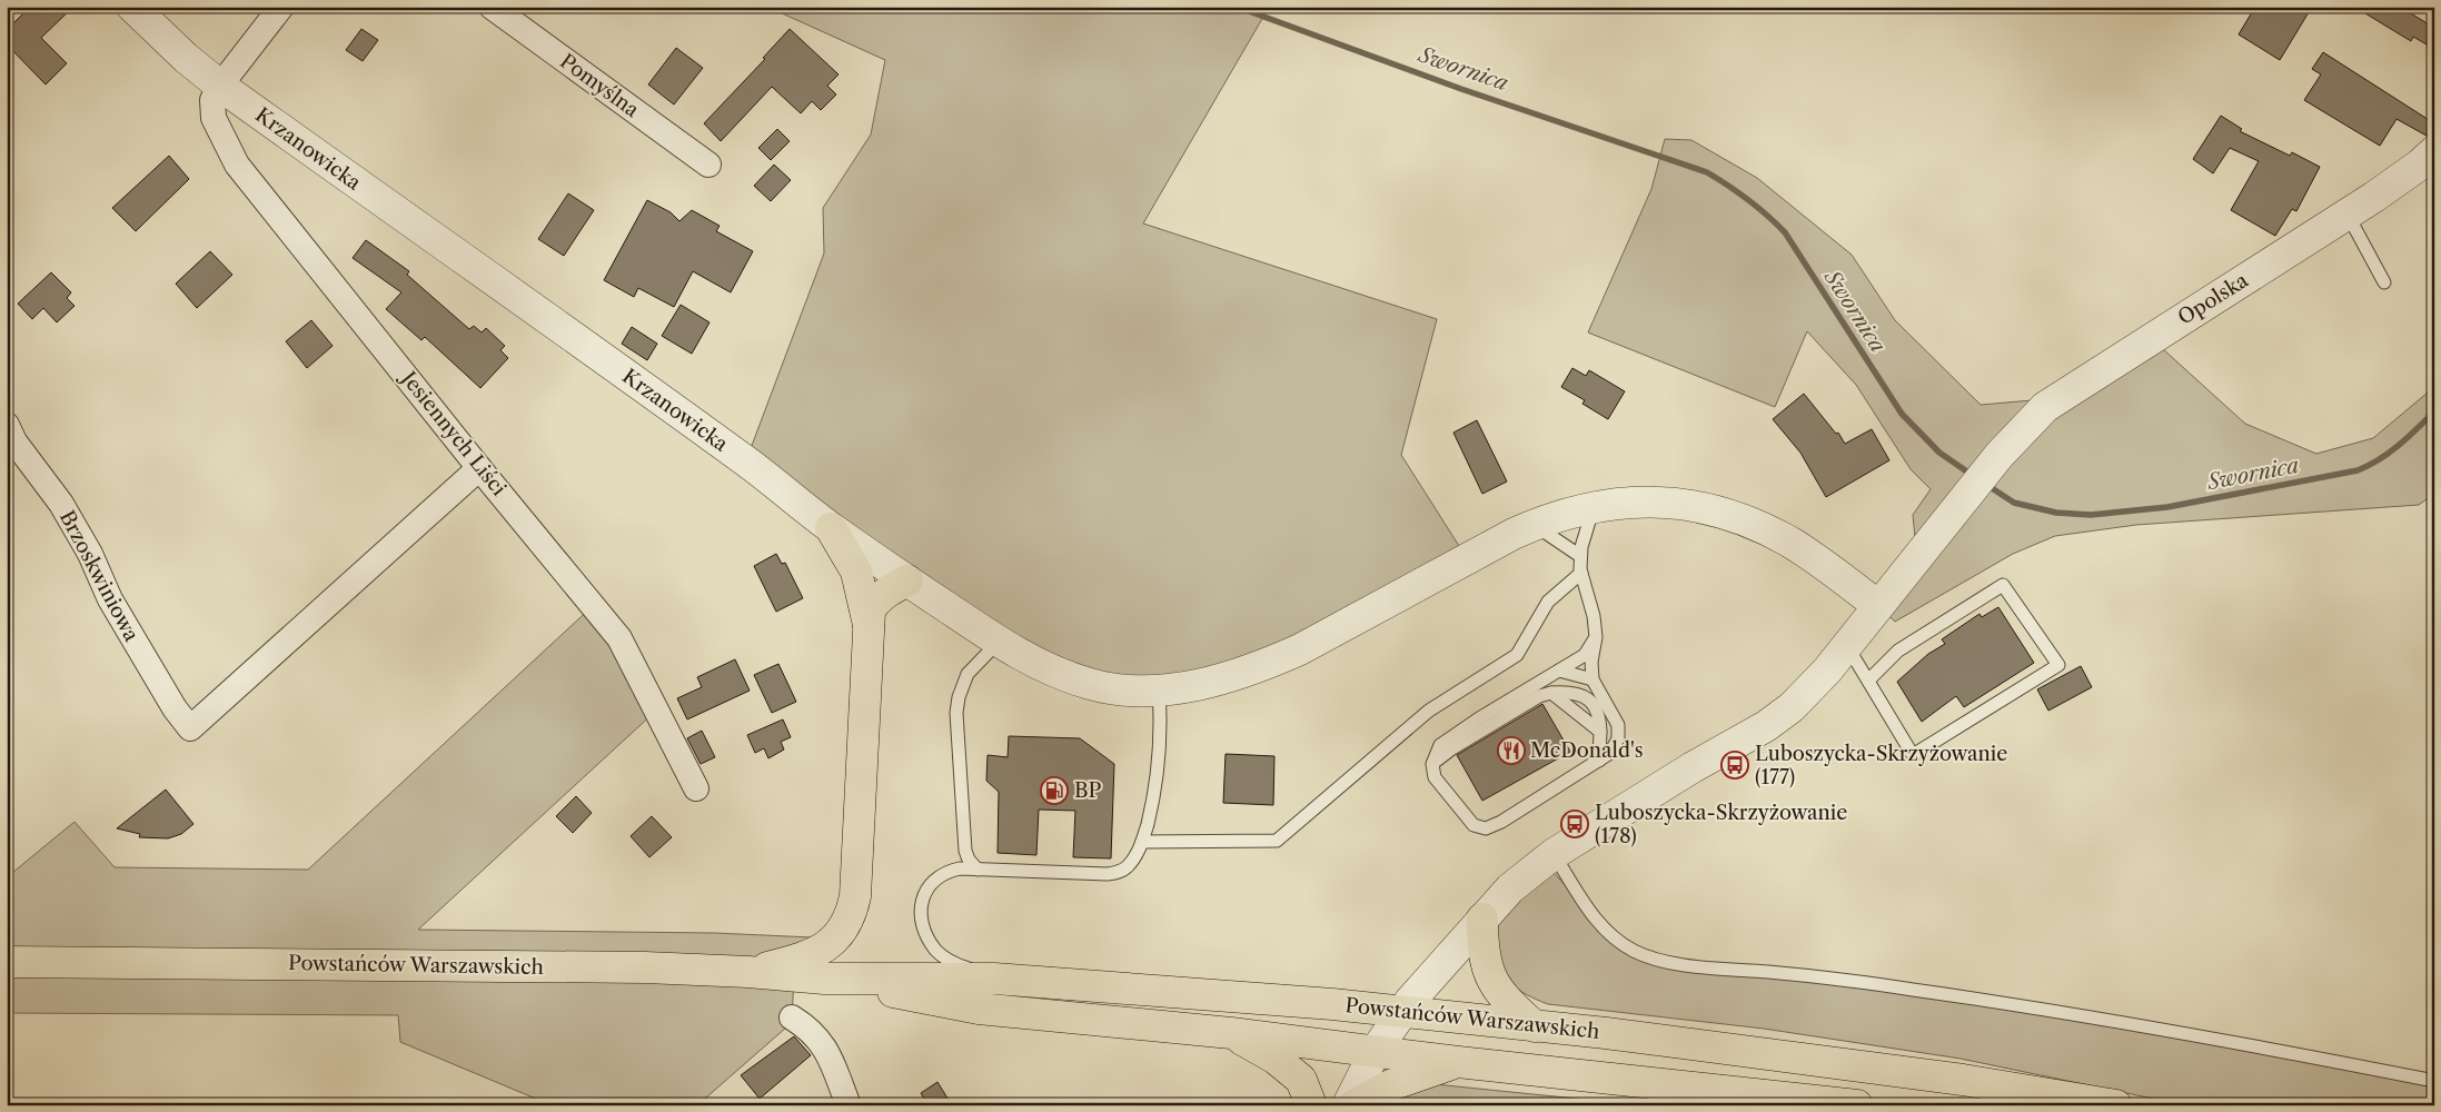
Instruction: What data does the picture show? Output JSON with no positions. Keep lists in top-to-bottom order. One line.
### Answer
{"streets":{"main road":["Powstańców Warszawskich"],"street":["Pomyślna","Krzanowicka","Opolska","Jesiennych Liści","Brzoskwiniowa"]},"crossings":[["Krzanowicka","Opolska"],["Krzanowicka","Jesiennych Liści"],["Opolska","Powstańców Warszawskich"],["Jesiennych Liści","Brzoskwiniowa"]],"water":["Swornica"],"places":{"restaurant":["McDonald's"],"bus stop":["Luboszycka-Skrzyżowanie (177)","Luboszycka-Skrzyżowanie (178)"],"fuel station":["BP"]}}
